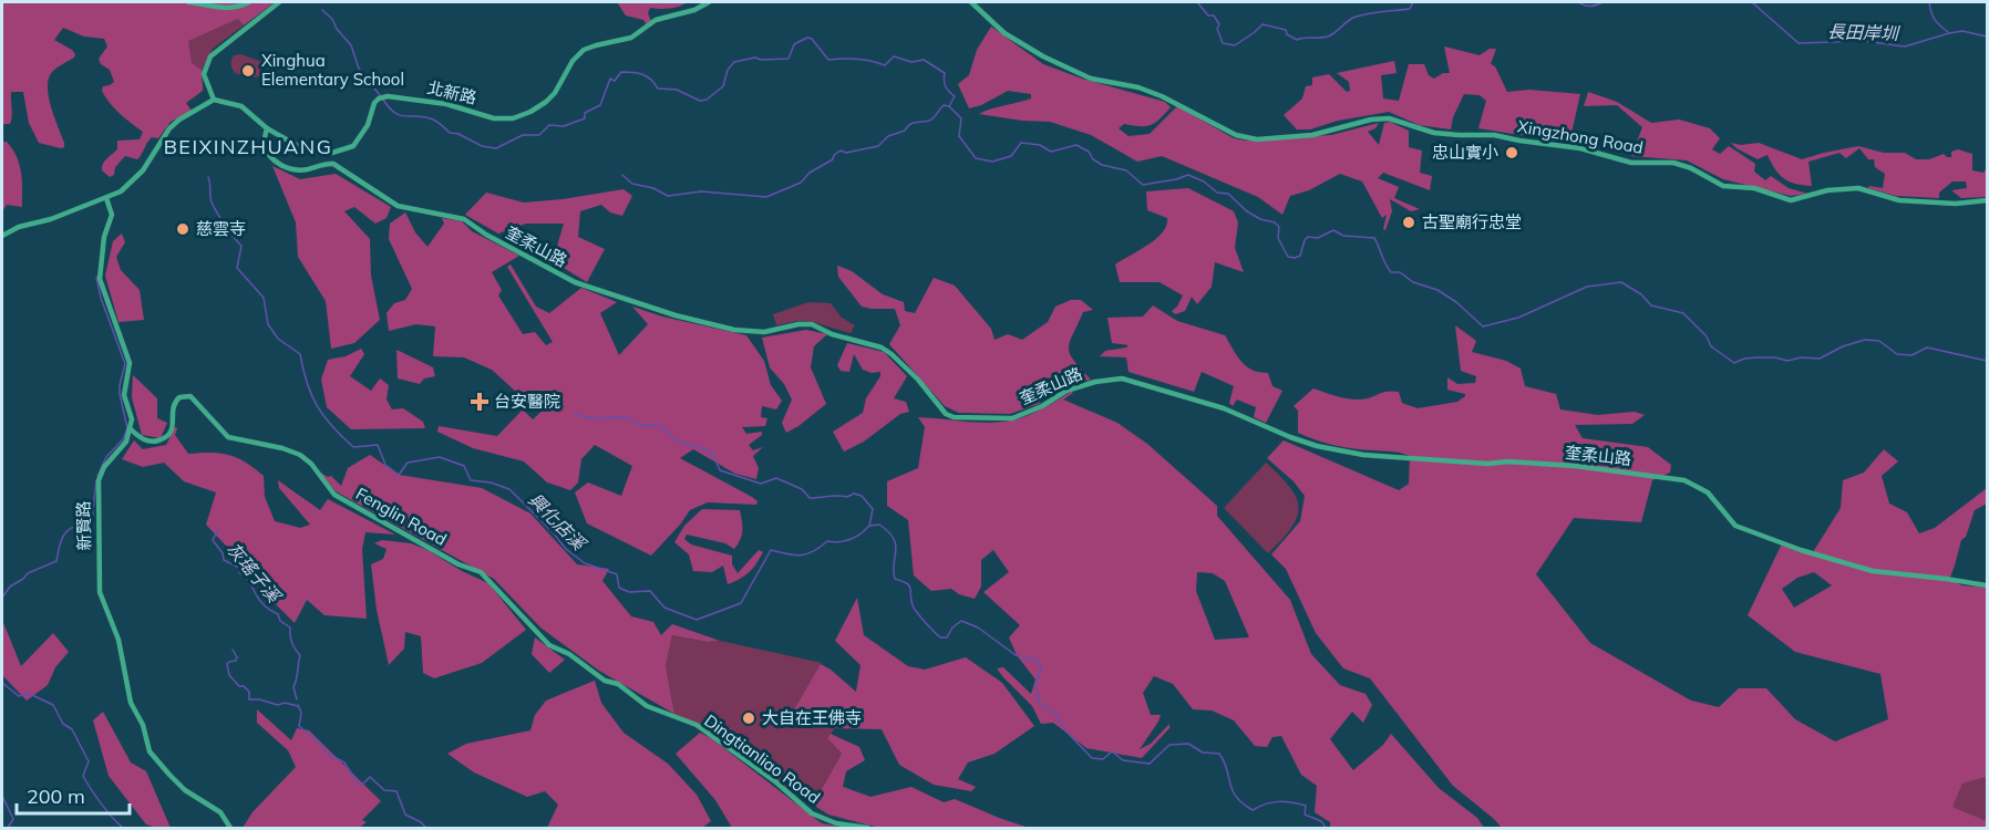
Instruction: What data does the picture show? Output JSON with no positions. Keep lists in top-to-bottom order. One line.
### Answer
{"streets":{"street":["北新路","Xingzhong Road","奎柔山路","Fenglin Road","新賢路","Dingtianliao Road"]},"crossings":[["北新路","奎柔山路"],["Fenglin Road","新賢路"],["Fenglin Road","Dingtianliao Road"]],"districts":["BEIXINZHUANG"],"water":["長田岸圳","興化店溪","灰瑤子溪"],"places":{"other":["Xinghua Elementary School","忠山實小","古聖廟行忠堂","慈雲寺","大自在王佛寺"],"health":["台安醫院"]},"scale_bar":"200 m"}
